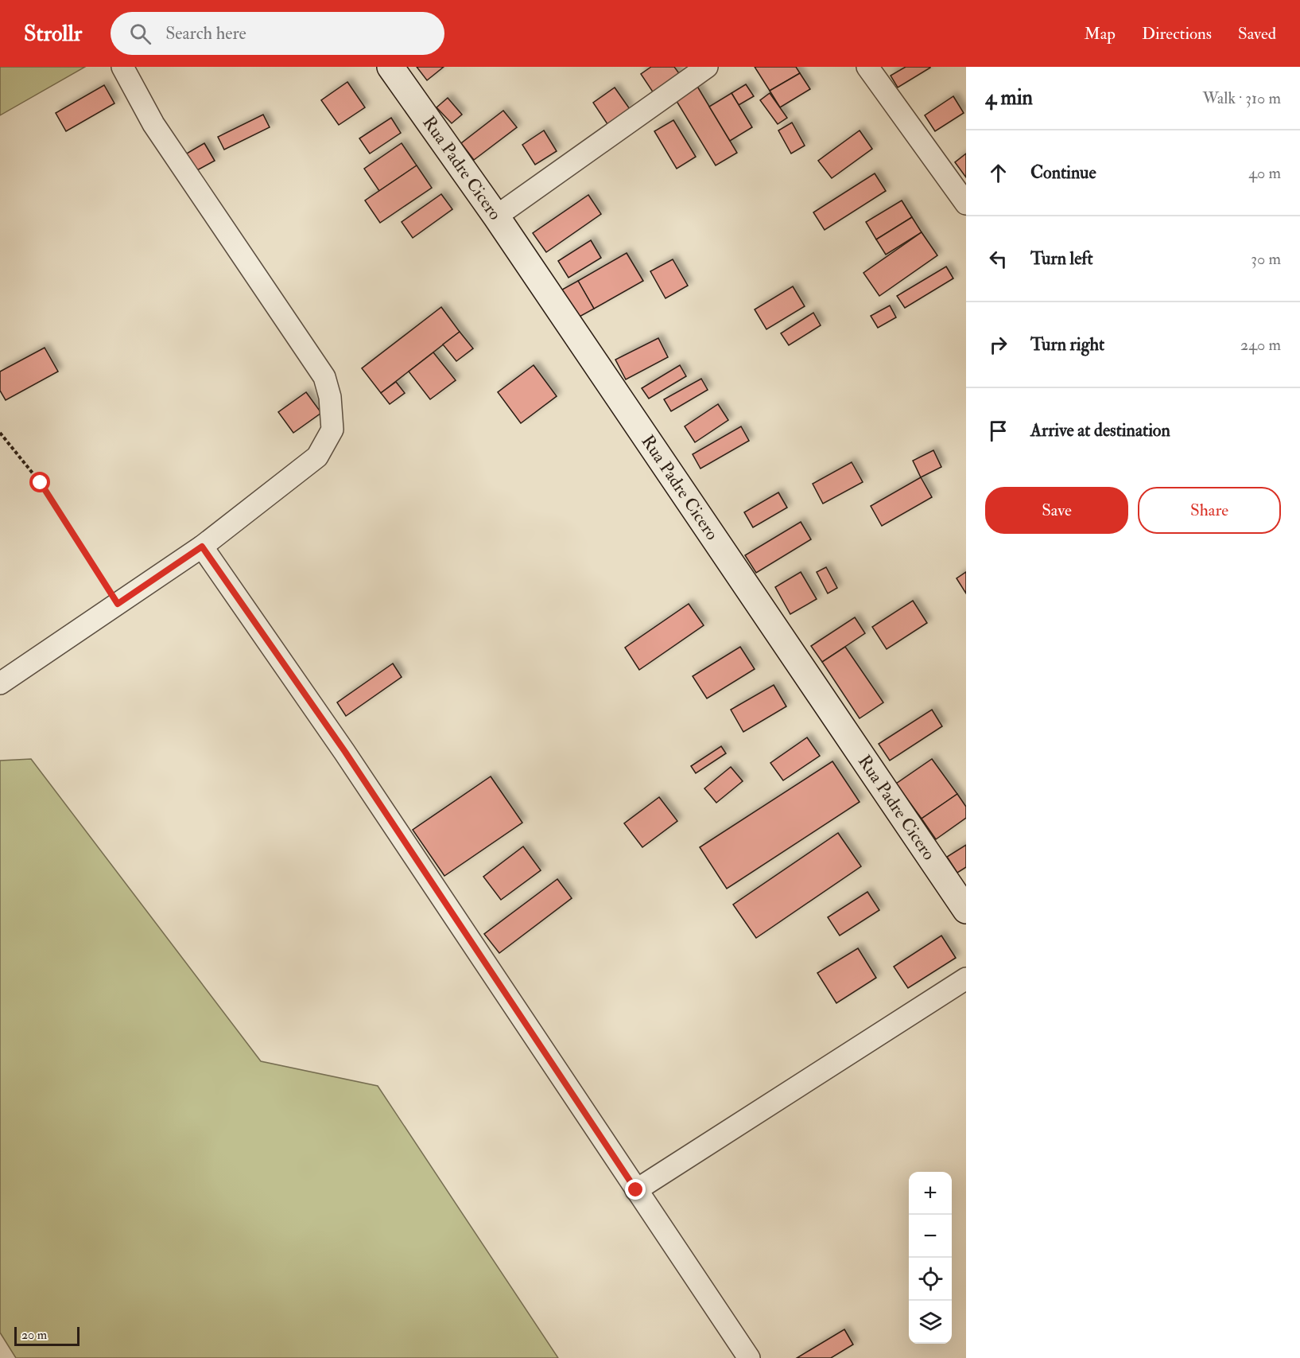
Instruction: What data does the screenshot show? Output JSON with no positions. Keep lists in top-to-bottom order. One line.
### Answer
{"streets":{"street":["Rua Padre Cicero"]},"scale_bar":"20 m","page":{"header":"Strollr","search":"Search here","nav":["Map","Directions","Saved"],"heading":["4 min","Walk · 310 m"],"list":[["Continue","40 m"],["Turn left","30 m"],["Turn right","240 m"],"Arrive at destination"],"buttons":["Save","Share"],"map_buttons":["+","−"],"scale":"20 m"}}
